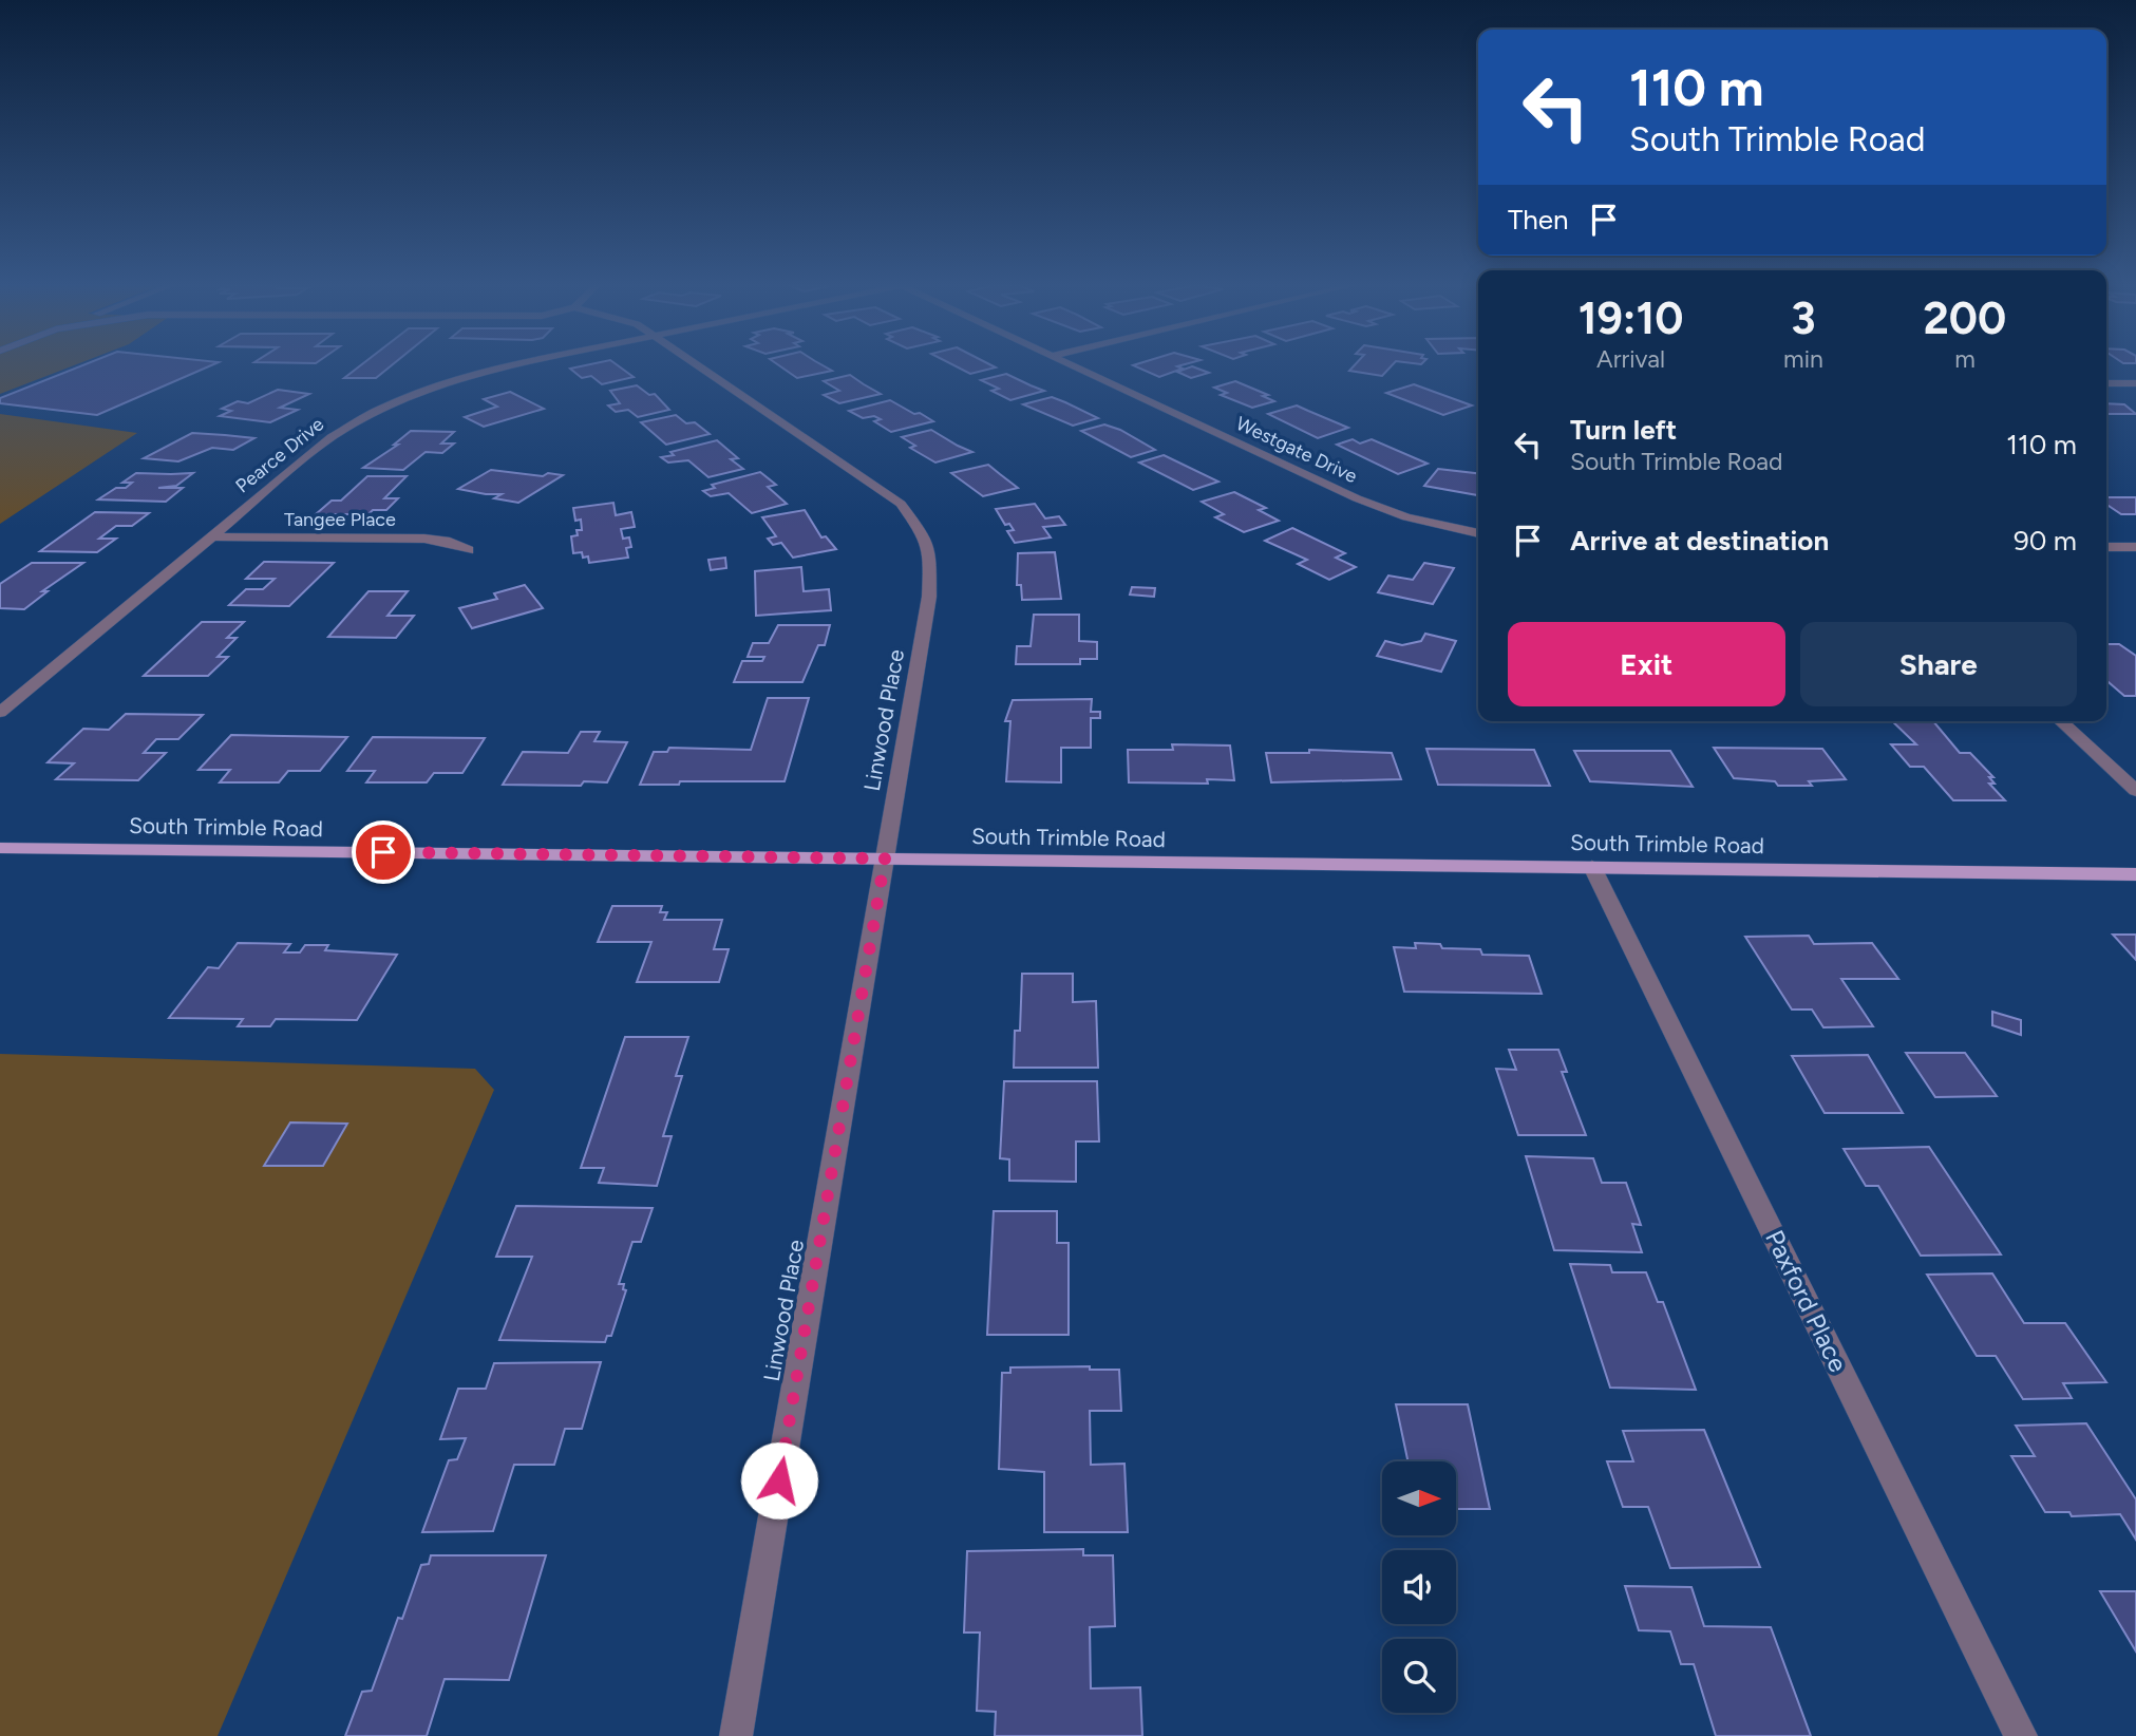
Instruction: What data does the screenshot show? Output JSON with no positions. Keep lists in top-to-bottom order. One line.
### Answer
{"streets":{"main road":["South Trimble Road"],"street":["Westgate Drive","Pearce Drive","Tangee Place","Linwood Place","Paxford Place"]},"crossings":[["Pearce Drive","Tangee Place"],["Linwood Place","South Trimble Road"],["South Trimble Road","Paxford Place"]],"north":"right","page":{"turn":["110 m","South Trimble Road"],"then":"Then","eta":["19:10","Arrival","3","min","200","m"],"list":[{"name":"Turn left","note":"South Trimble Road","value":"110 m"},{"name":"Arrive at destination","value":"90 m"}],"buttons":["Exit","Share"]}}
